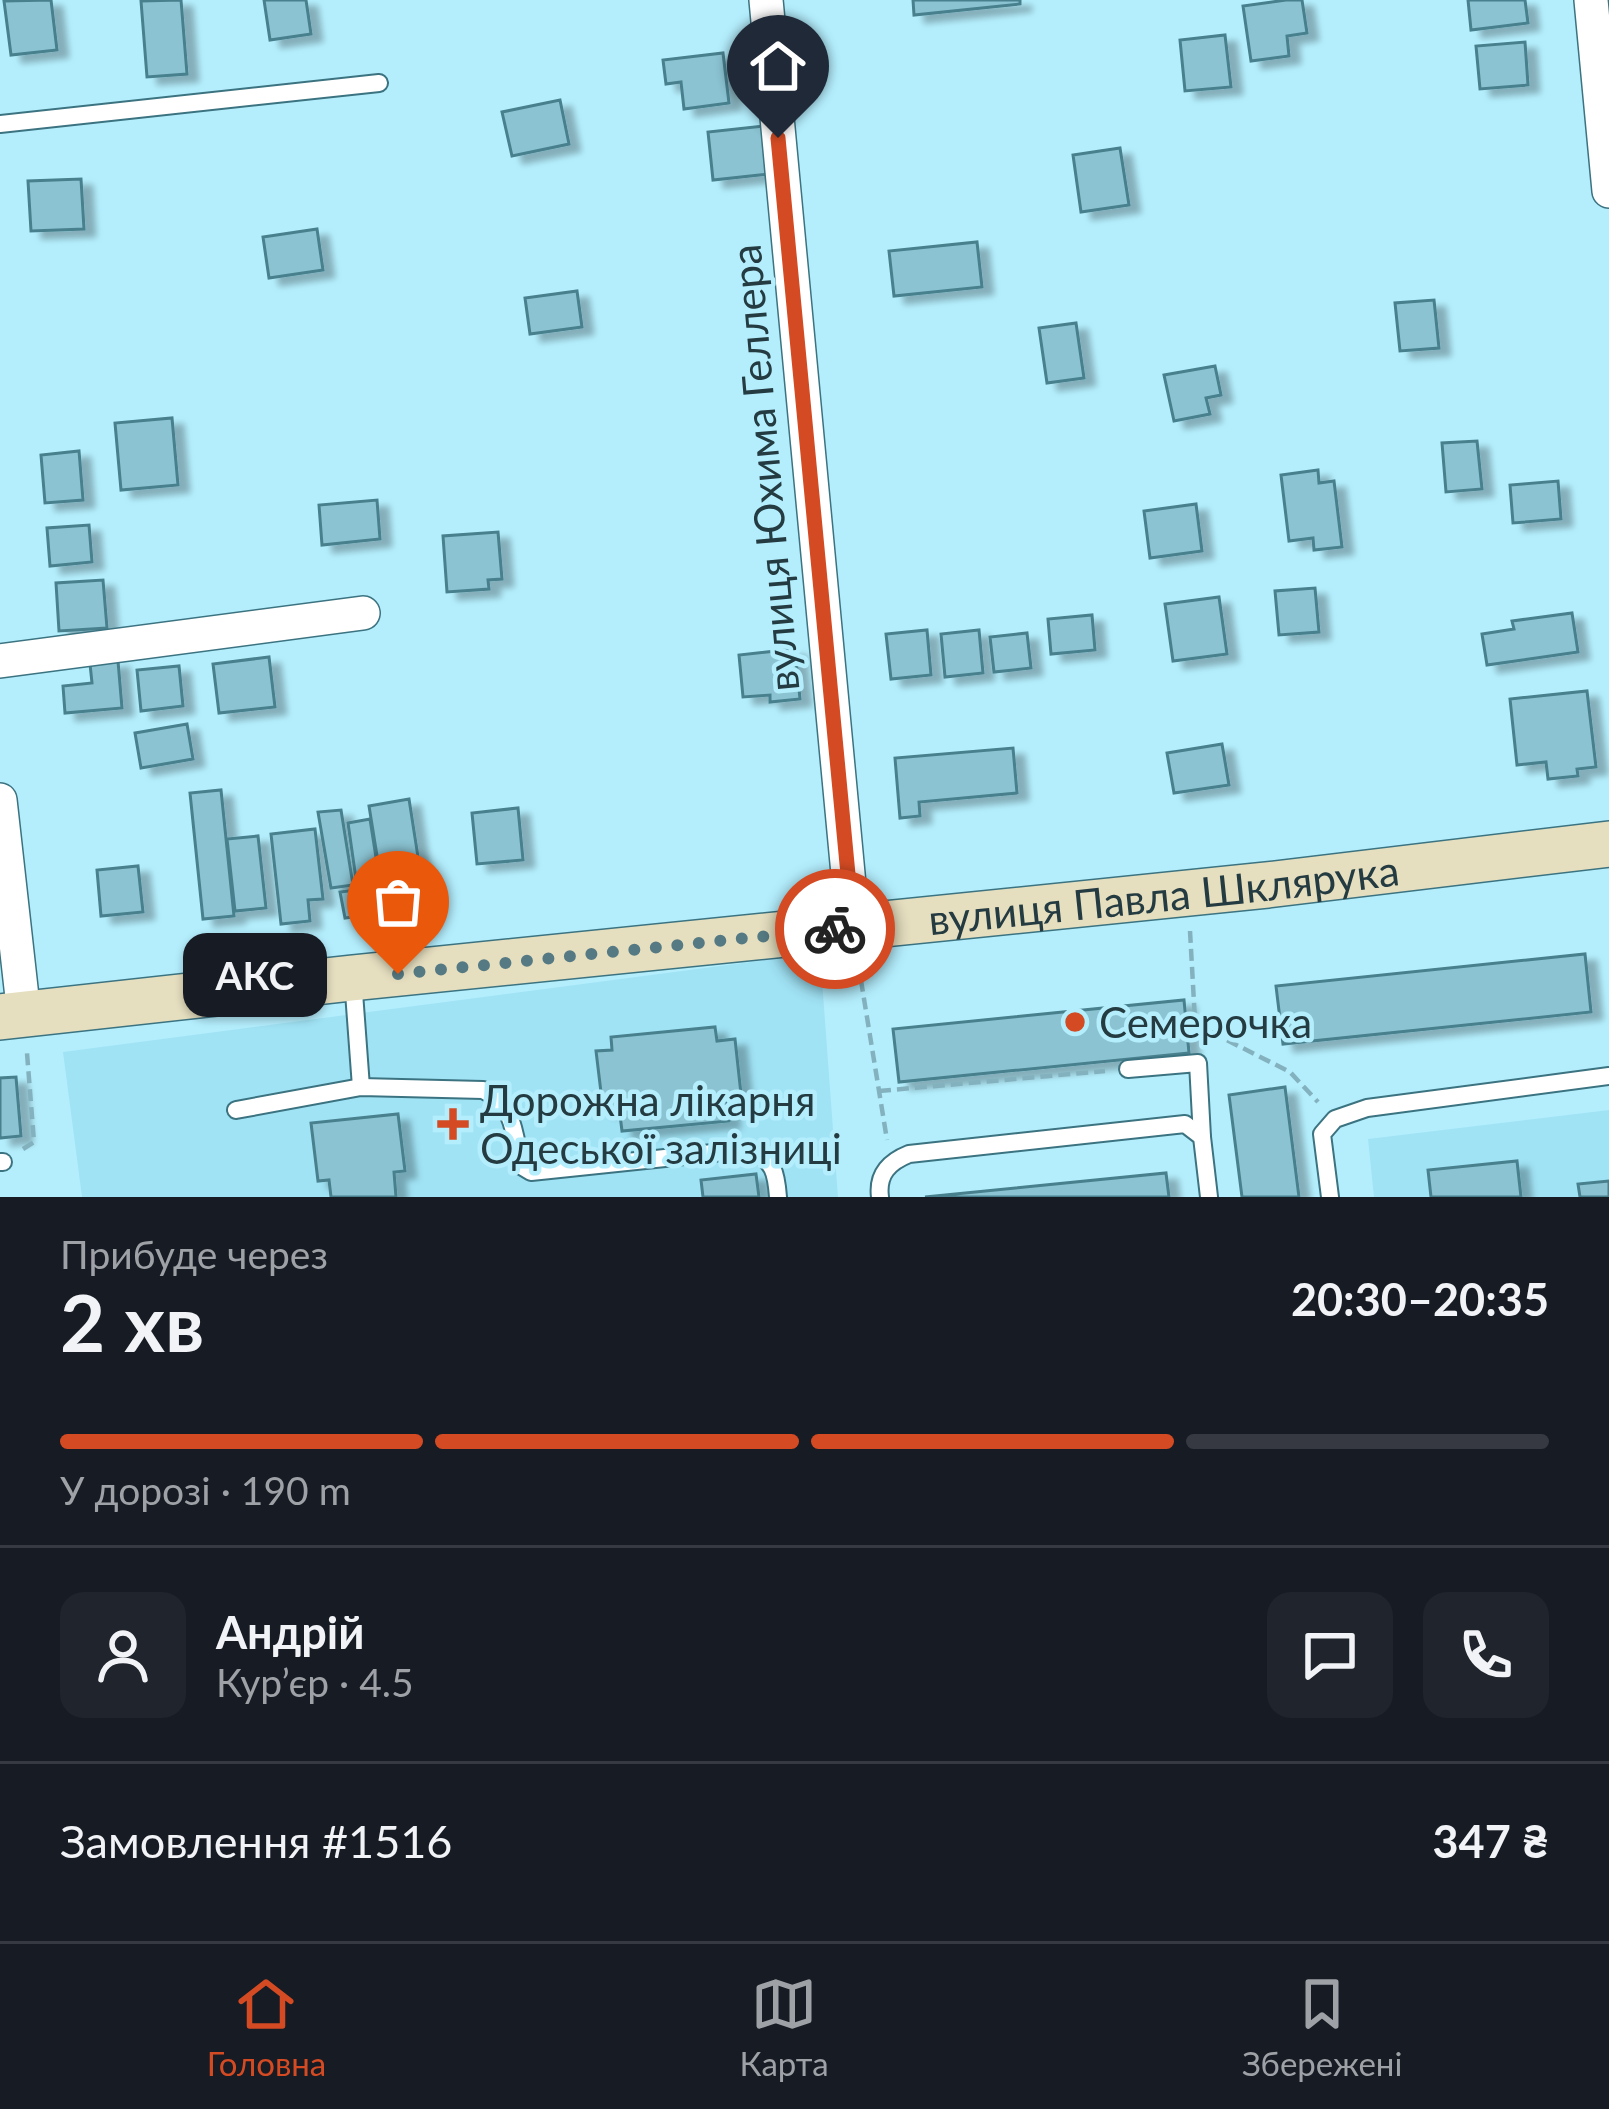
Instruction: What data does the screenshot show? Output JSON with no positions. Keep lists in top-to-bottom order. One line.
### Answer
{"streets":{"street":["вулиця Юхима Геллера","вулиця Павла Шклярука"]},"crossings":[["вулиця Юхима Геллера","вулиця Павла Шклярука"]],"places":{"other":["АКС","Семерочка"],"health":["Дорожна лікарня Одеської залізниці"]},"page":{"bubble":"АКС","heading":["2 хв","Прибуде через","20:30–20:35"],"panel":["Андрій","Кур’єр · 4.5","Замовлення #1516","347 ₴"],"bar":"У дорозі · 190 m","tabs":["Головна","Карта","Збережені"]}}
